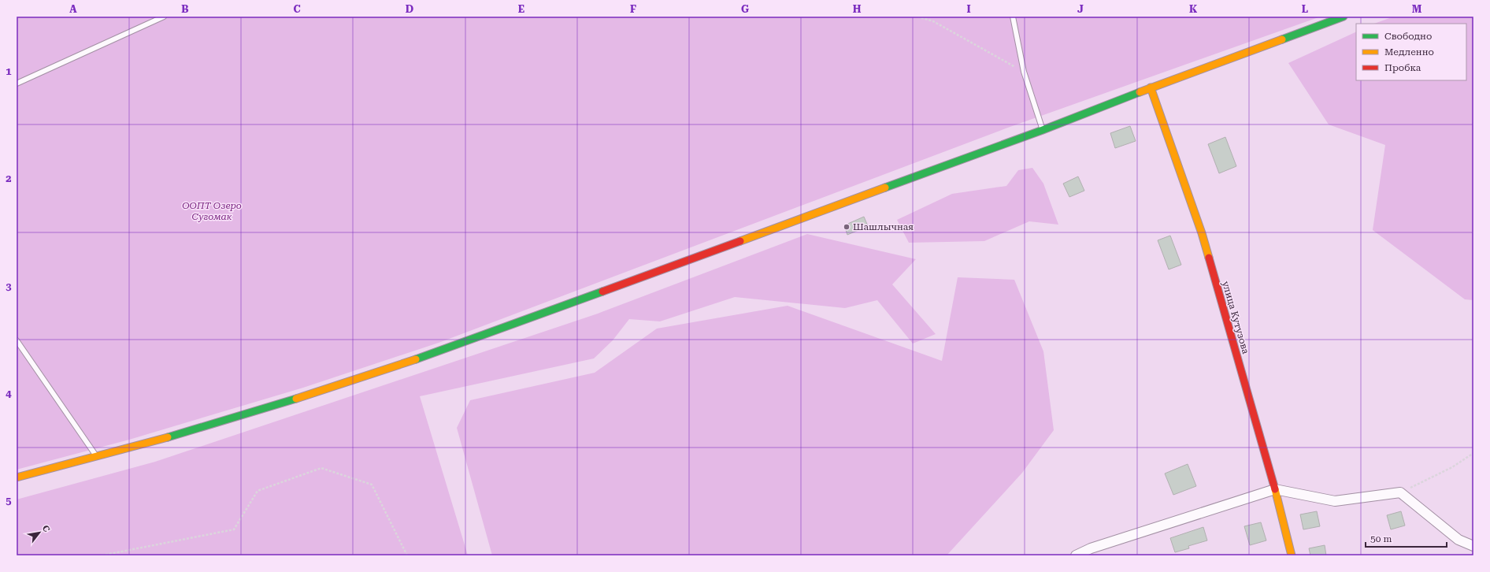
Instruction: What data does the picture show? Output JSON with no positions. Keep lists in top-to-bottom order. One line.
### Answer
{"streets":{"main road":["улица Кутузова"]},"parks":["ООПТ Озеро Сугомак"],"places":["Шашлычная"],"legend":["Свободно","Медленно","Пробка"],"scale_bar":"50 m","north":"top right","grid":{"columns":["A","B","C","D","E","F","G","H","I","J","K","L","M"],"rows":["1","2","3","4","5"]}}
